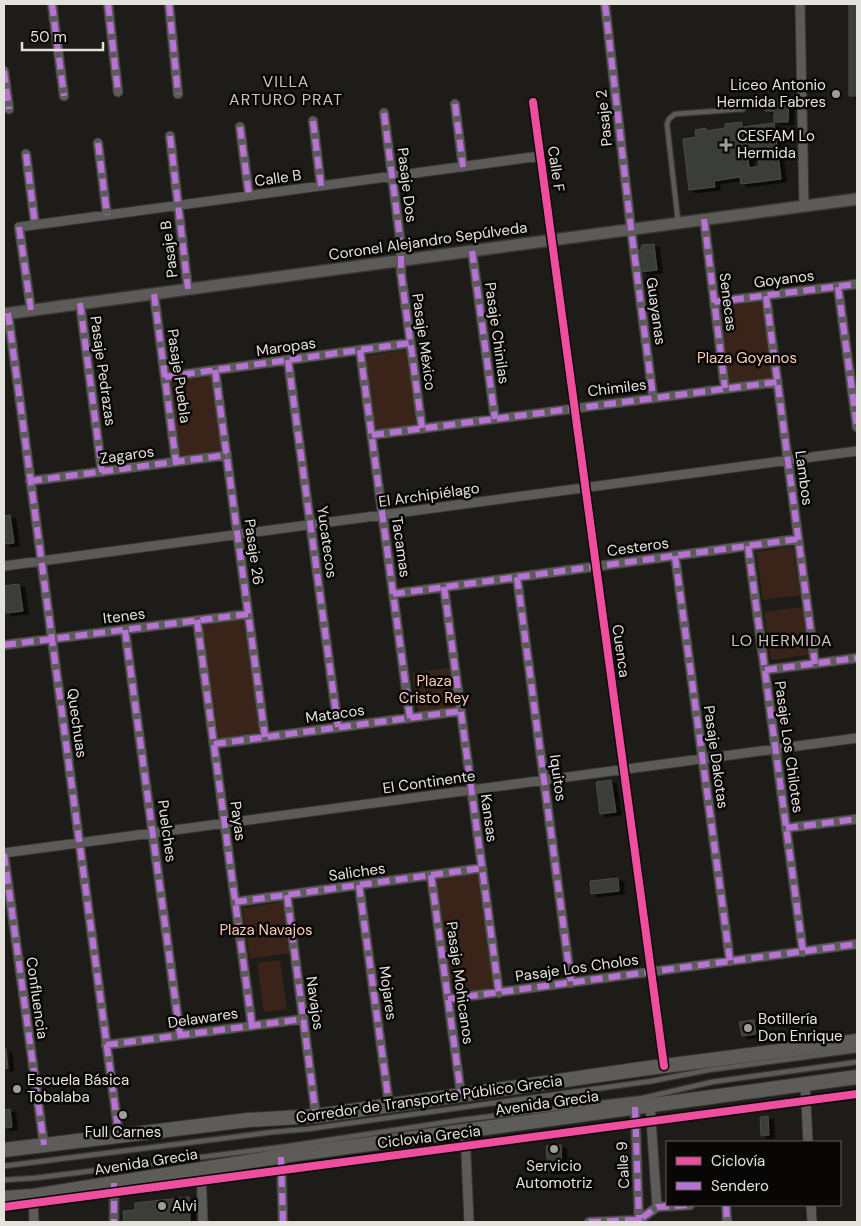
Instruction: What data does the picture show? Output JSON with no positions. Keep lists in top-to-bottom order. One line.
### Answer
{"streets":{"main road":["Avenida Grecia"],"street":["Pasaje 2","Calle F","Calle B","Pasaje Dos","Coronel Alejandro Sepúlveda","Pasaje B","Goyanos","Senecas","Guayanas","Pasaje Chinilas","Pasaje México","Maropas","Pasaje Pedrazas","Pasaje Puebla","Chimiles","Zagaros","Lambos","El Archipiélago","Yucatecos","Tacamas","Cesteros","Pasaje 26","Itenes","Cuenca","Matacos","Quechuas","Pasaje Los Chilotes","Pasaje Dakotas","Iquitos","El Continente","Kansas","Payas","Puelches","Saliches","Pasaje Los Cholos","Pasaje Mohicanos","Mojares","Confluencia","Navajos","Delawares","Calle 9"],"lane":["Corredor de Transporte Público Grecia"],"cycle path":["Ciclovia Grecia"]},"crossings":[["Pasaje 2","Coronel Alejandro Sepúlveda"],["Pasaje 2","Guayanas"],["Calle F","Calle B"],["Calle F","Coronel Alejandro Sepúlveda"],["Calle F","Cuenca"],["Calle B","Pasaje Dos"],["Calle B","Coronel Alejandro Sepúlveda"],["Calle B","Pasaje B"],["Pasaje Dos","Coronel Alejandro Sepúlveda"],["Pasaje Dos","Pasaje México"],["Coronel Alejandro Sepúlveda","Pasaje B"],["Coronel Alejandro Sepúlveda","Senecas"],["Coronel Alejandro Sepúlveda","Guayanas"],["Coronel Alejandro Sepúlveda","Pasaje Chinilas"],["Coronel Alejandro Sepúlveda","Pasaje México"],["Coronel Alejandro Sepúlveda","Pasaje Pedrazas"],["Coronel Alejandro Sepúlveda","Pasaje Puebla"],["Coronel Alejandro Sepúlveda","Cuenca"],["Coronel Alejandro Sepúlveda","Quechuas"],["Goyanos","Senecas"],["Goyanos","Lambos"],["Senecas","Chimiles"],["Guayanas","Chimiles"],["Pasaje Chinilas","Chimiles"],["Pasaje México","Maropas"],["Pasaje México","Chimiles"],["Maropas","Pasaje Puebla"],["Maropas","Yucatecos"],["Maropas","Tacamas"],["Maropas","Pasaje 26"],["Pasaje Pedrazas","Zagaros"],["Pasaje Puebla","Zagaros"],["Chimiles","Lambos"],["Chimiles","Tacamas"],["Chimiles","Cuenca"],["Zagaros","Pasaje 26"],["Zagaros","Quechuas"],["Lambos","El Archipiélago"],["Lambos","Cesteros"],["El Archipiélago","Yucatecos"],["El Archipiélago","Tacamas"],["El Archipiélago","Pasaje 26"],["El Archipiélago","Cuenca"],["El Archipiélago","Quechuas"],["Yucatecos","Matacos"],["Tacamas","Cesteros"],["Tacamas","Matacos"],["Cesteros","Cuenca"],["Cesteros","Pasaje Los Chilotes"],["Cesteros","Pasaje Dakotas"],["Cesteros","Iquitos"],["Cesteros","Kansas"],["Pasaje 26","Itenes"],["Pasaje 26","Matacos"],["Itenes","Quechuas"],["Itenes","Payas"],["Itenes","Puelches"],["Cuenca","El Continente"],["Cuenca","Pasaje Los Cholos"],["Cuenca","Avenida Grecia"],["Matacos","Kansas"],["Matacos","Payas"],["Quechuas","El Continente"],["Quechuas","Delawares"],["Quechuas","Avenida Grecia"],["Pasaje Los Chilotes","El Continente"],["Pasaje Los Chilotes","Pasaje Los Cholos"],["Pasaje Dakotas","El Continente"],["Pasaje Dakotas","Pasaje Los Cholos"],["Iquitos","El Continente"],["Iquitos","Pasaje Los Cholos"],["El Continente","Kansas"],["El Continente","Payas"],["El Continente","Puelches"],["El Continente","Confluencia"],["Kansas","Saliches"],["Kansas","Pasaje Los Cholos"],["Payas","Saliches"],["Payas","Delawares"],["Puelches","Delawares"],["Saliches","Pasaje Mohicanos"],["Saliches","Mojares"],["Saliches","Navajos"],["Pasaje Los Cholos","Pasaje Mohicanos"],["Pasaje Mohicanos","Avenida Grecia"],["Mojares","Avenida Grecia"],["Confluencia","Avenida Grecia"],["Navajos","Delawares"],["Navajos","Avenida Grecia"],["Avenida Grecia","Calle 9"]],"districts":["VILLA ARTURO PRAT","LO HERMIDA"],"parks":["Plaza Goyanos","Plaza Cristo Rey","Plaza Navajos"],"places":{"other":["Liceo Antonio Hermida Fabres","Botillería Don Enrique","Escuela Básica Tobalaba","Full Carnes","Servicio Automotriz","Alvi"],"health":["CESFAM Lo Hermida"]},"legend":["Ciclovía","Sendero"],"scale_bar":"50 m"}
